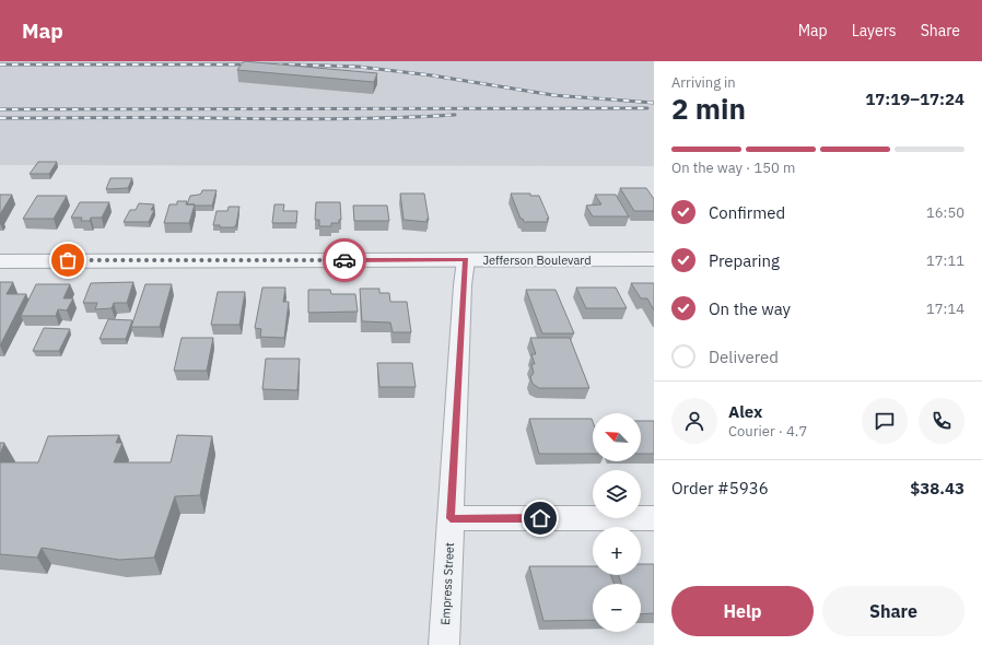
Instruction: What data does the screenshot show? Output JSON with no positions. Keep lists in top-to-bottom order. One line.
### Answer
{"streets":{"street":["Jefferson Boulevard","Empress Street"]},"crossings":[["Jefferson Boulevard","Empress Street"]],"north":"top left","page":{"header":"Map","nav":["Map","Layers","Share"],"heading":["2 min","Arriving in","17:19–17:24"],"panel":["Alex","Courier · 4.7","Order #5936","$38.43"],"bar":"On the way · 150 m","list":[["Confirmed","16:50"],["Preparing","17:11"],["On the way","17:14"],"Delivered"],"map_buttons":["+","−"],"buttons":["Help","Share"]}}
